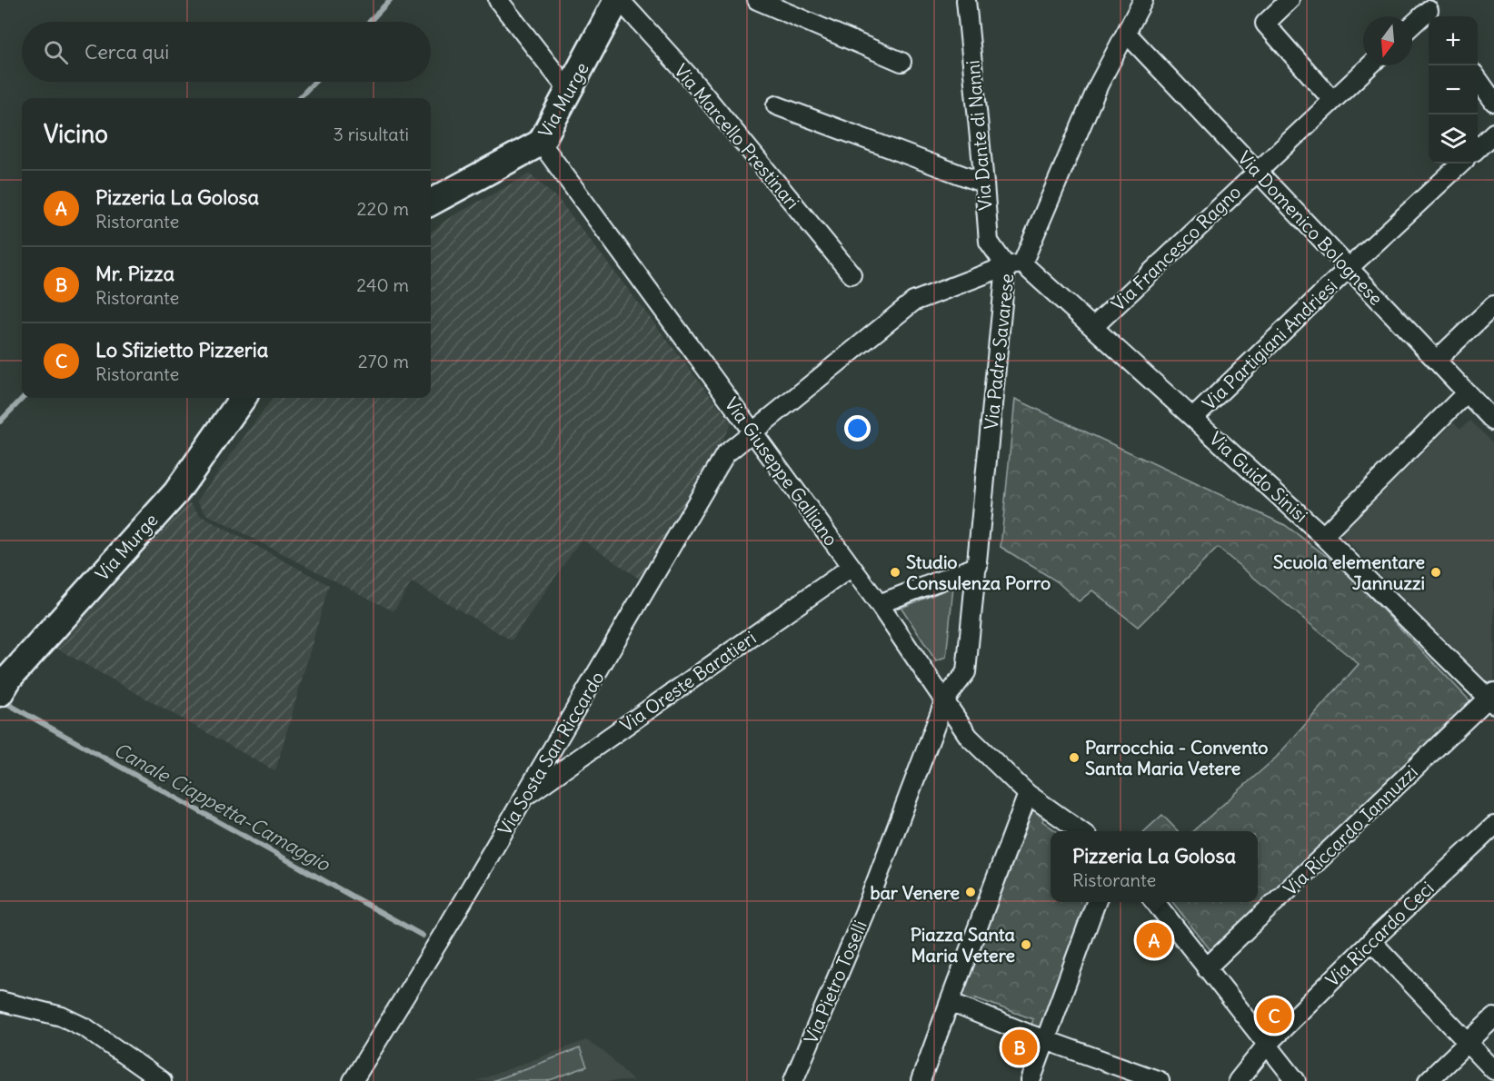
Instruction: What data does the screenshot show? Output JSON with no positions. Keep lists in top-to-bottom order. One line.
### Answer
{"streets":{"street":["Via Murge","Via Dante di Nanni","Via Marcello Prestinari","Via Domenico Bolognese","Via Francesco Ragno","Via Partigiani Andriesi","Via Padre Savarese","Via Giuseppe Galliano","Via Guido Sinisi","Via Oreste Baratieri","Via Sosta San Riccardo","Via Riccardo Iannuzzi","Via Riccardo Ceci","Via Pietro Toselli"]},"crossings":[["Via Murge","Via Marcello Prestinari"],["Via Murge","Via Giuseppe Galliano"],["Via Dante di Nanni","Via Padre Savarese"],["Via Dante di Nanni","Via Guido Sinisi"],["Via Dante di Nanni","Via Sosta San Riccardo"],["Via Domenico Bolognese","Via Francesco Ragno"],["Via Domenico Bolognese","Via Partigiani Andriesi"],["Via Domenico Bolognese","Via Padre Savarese"],["Via Francesco Ragno","Via Guido Sinisi"],["Via Partigiani Andriesi","Via Guido Sinisi"],["Via Padre Savarese","Via Giuseppe Galliano"],["Via Padre Savarese","Via Guido Sinisi"],["Via Padre Savarese","Via Sosta San Riccardo"],["Via Padre Savarese","Via Pietro Toselli"],["Via Giuseppe Galliano","Via Oreste Baratieri"],["Via Giuseppe Galliano","Via Sosta San Riccardo"],["Via Giuseppe Galliano","Via Pietro Toselli"],["Via Guido Sinisi","Via Sosta San Riccardo"],["Via Guido Sinisi","Via Riccardo Iannuzzi"],["Via Oreste Baratieri","Via Sosta San Riccardo"]],"water":["Canale Ciappetta-Camaggio"],"places":["Studio Consulenza Porro","Scuola elementare Jannuzzi","Parrocchia - Convento Santa Maria Vetere","bar Venere","Piazza Santa Maria Vetere"],"north":"bottom","page":{"map_buttons":["+","−"],"search":"Cerca qui","heading":["Vicino","3 risultati"],"list":[{"mark":"A","name":"Pizzeria La Golosa","note":"Ristorante","value":"220 m"},{"mark":"B","name":"Mr. Pizza","note":"Ristorante","value":"240 m"},{"mark":"C","name":"Lo Sfizietto Pizzeria","note":"Ristorante","value":"270 m"}],"popup":["Pizzeria La Golosa","Ristorante"],"pins":["A","C","B"]}}
